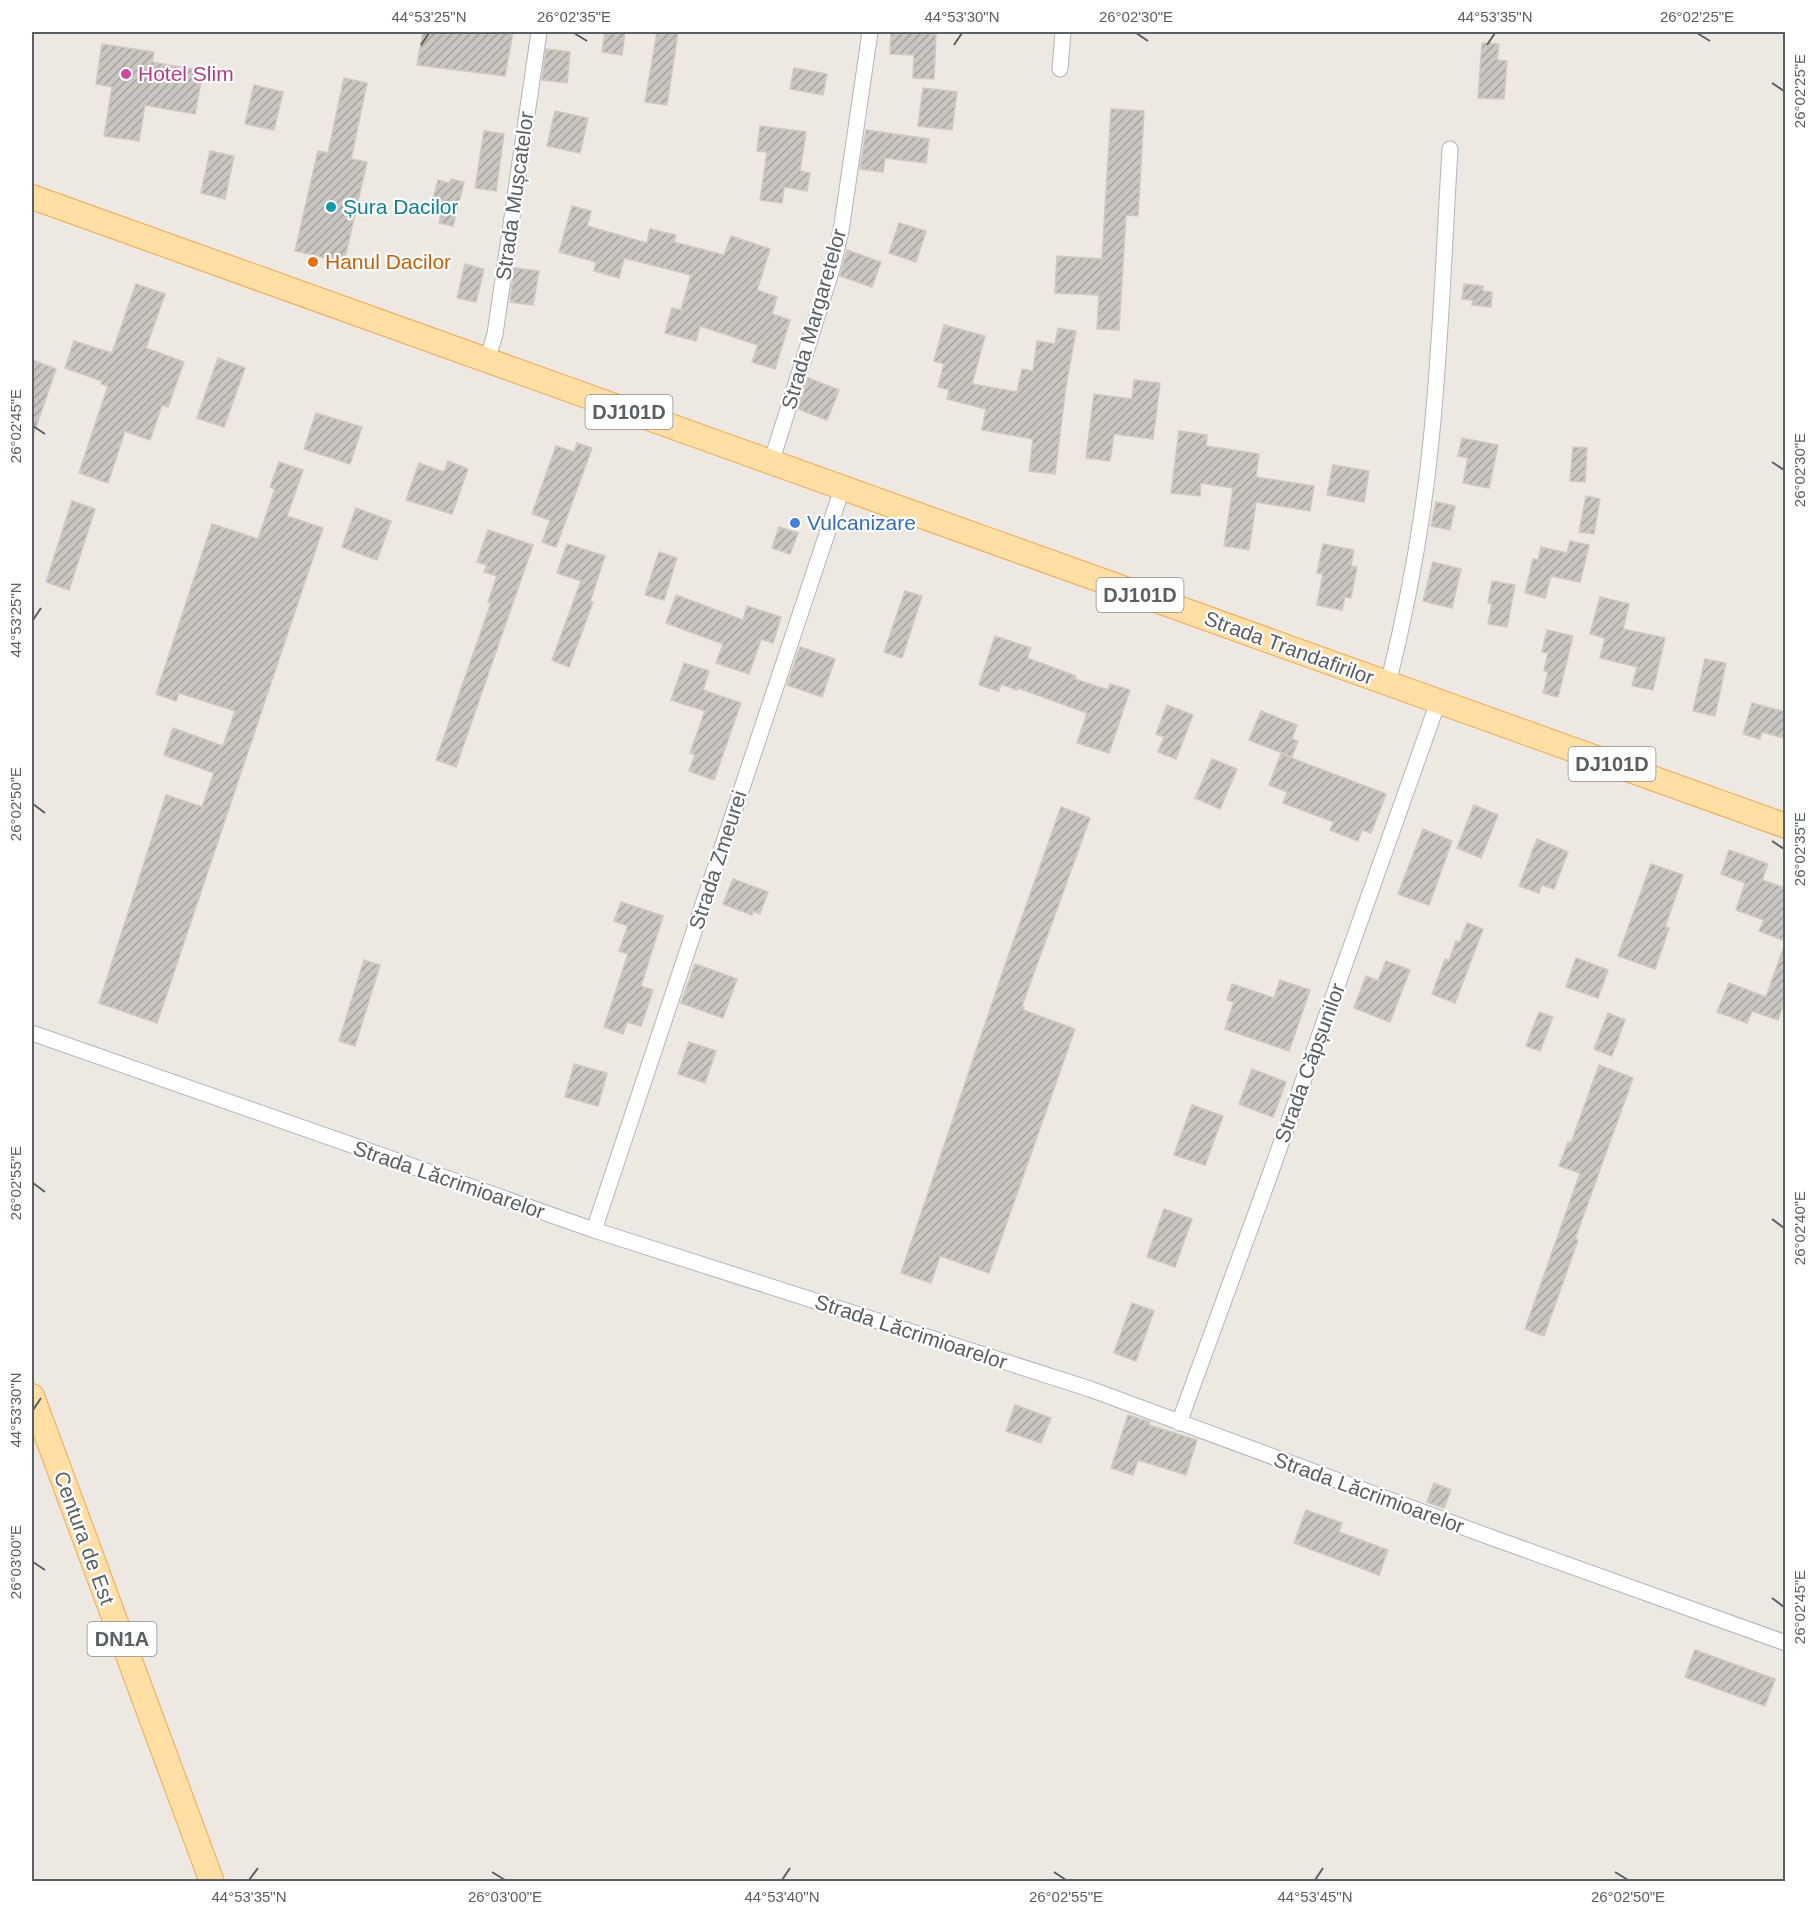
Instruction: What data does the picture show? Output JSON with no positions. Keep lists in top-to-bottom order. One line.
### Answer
{"streets":{"main road":["DJ101D","Strada Trandafirilor","Centura de Est","DN1A"],"street":["Strada Mușcatelor","Strada Margaretelor","Strada Zmeurei","Strada Căpșunilor","Strada Lăcrimioarelor"]},"crossings":[["Strada Mușcatelor","DJ101D"],["Strada Mușcatelor","Strada Trandafirilor"],["Strada Margaretelor","Strada Trandafirilor"],["DJ101D","Strada Trandafirilor"],["Strada Trandafirilor","Strada Zmeurei"],["Strada Trandafirilor","Strada Căpșunilor"],["Strada Zmeurei","Strada Lăcrimioarelor"],["Strada Căpșunilor","Strada Lăcrimioarelor"]],"places":["Hotel Slim","Șura Dacilor","Hanul Dacilor","Vulcanizare"],"coordinates":["44°53'25\"N","26°02'35\"E","44°53'30\"N","26°02'30\"E","44°53'35\"N","26°02'25\"E","26°02'45\"E","26°02'50\"E","26°02'55\"E","26°02'40\"E","26°03'00\"E","44°53'40\"N","44°53'45\"N"]}
